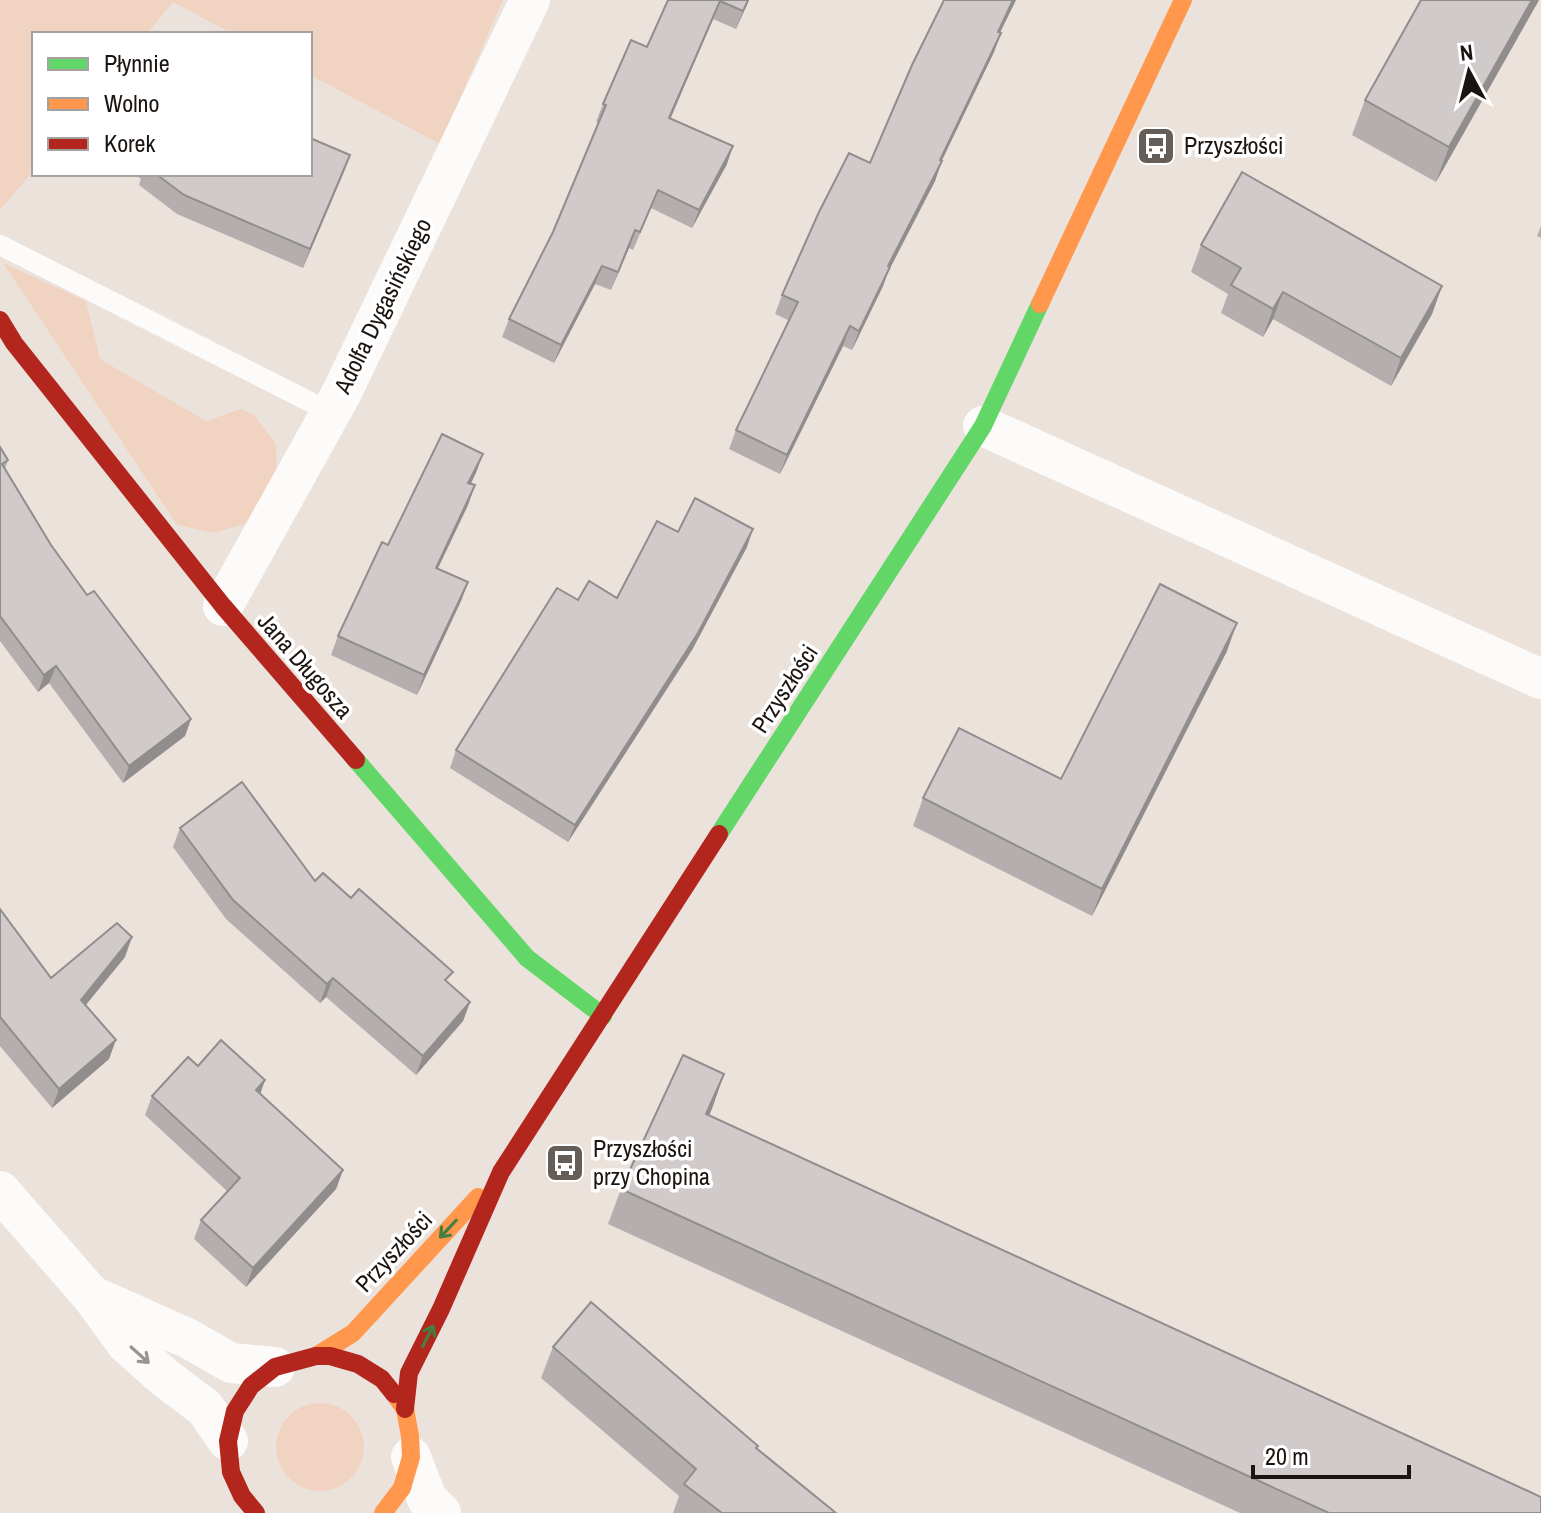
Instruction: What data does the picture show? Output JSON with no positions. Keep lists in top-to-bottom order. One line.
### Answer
{"streets":{"street":["Adolfa Dygasińskiego","Jana Długosza","Przyszłości"]},"crossings":[["Adolfa Dygasińskiego","Jana Długosza"],["Jana Długosza","Przyszłości"]],"places":{"bus stop":["Przyszłości","Przyszłości przy Chopina"]},"legend":["Płynnie","Wolno","Korek"],"scale_bar":"20 m","north":"top"}
